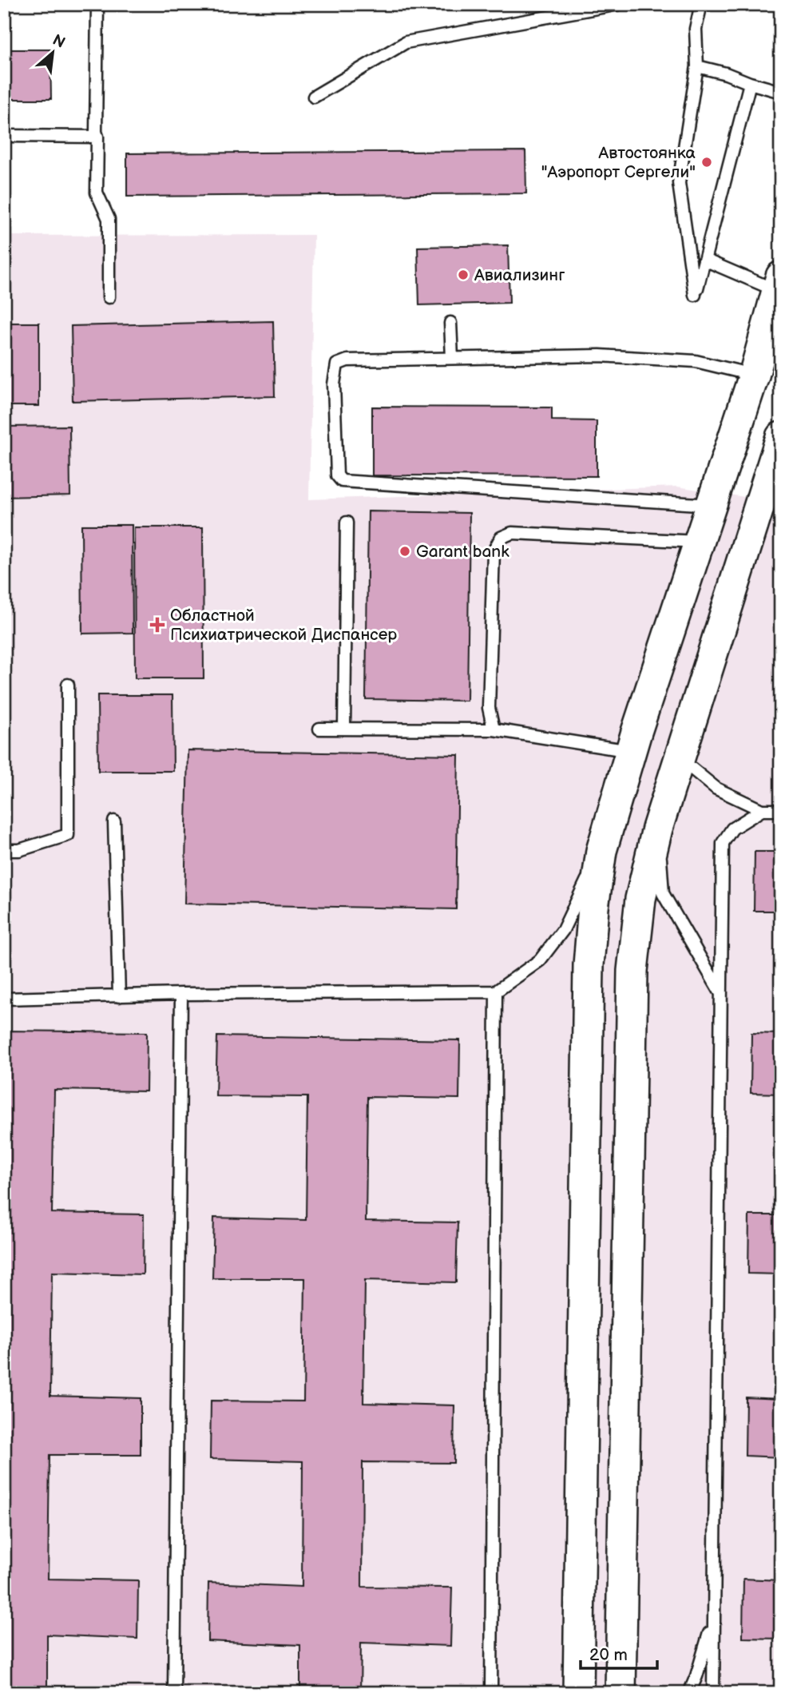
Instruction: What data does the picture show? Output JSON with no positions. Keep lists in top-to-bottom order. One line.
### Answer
{"places":{"other":["Автостоянка \"Аэропорт Сергели\"","Авиализинг","Garant bank"],"health":["Областной Психиатрической Диспансер"]},"scale_bar":"20 m","north":"top right"}
